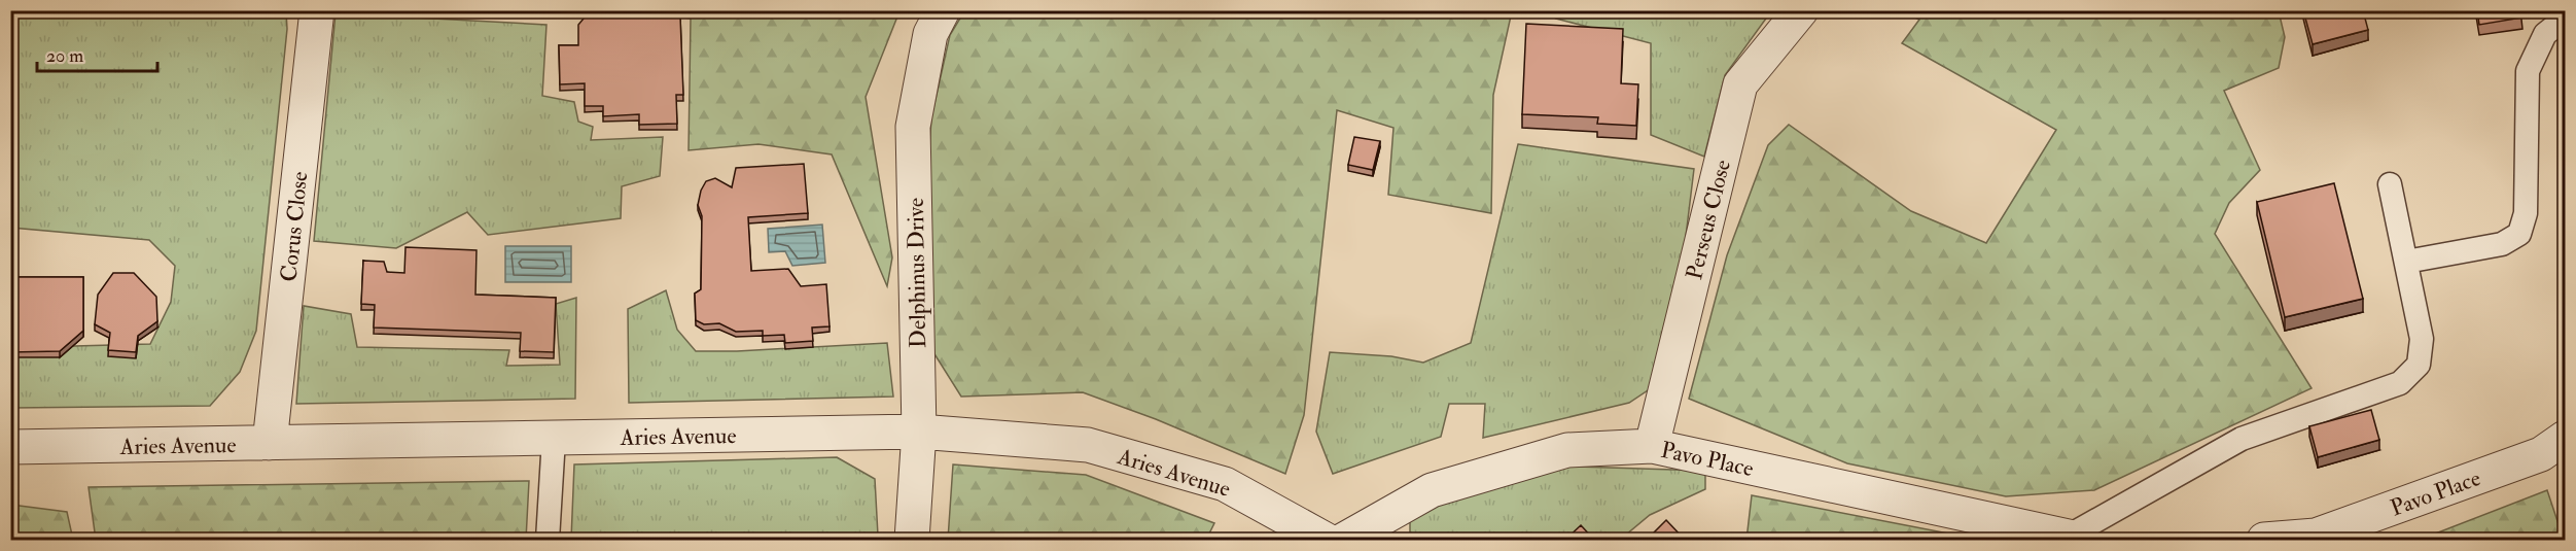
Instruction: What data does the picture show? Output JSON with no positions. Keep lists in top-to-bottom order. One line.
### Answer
{"streets":{"street":["Perseus Close","Corus Close","Delphinus Drive","Aries Avenue","Pavo Place"]},"crossings":[["Perseus Close","Pavo Place"],["Corus Close","Aries Avenue"],["Delphinus Drive","Aries Avenue"]],"scale_bar":"20 m"}
